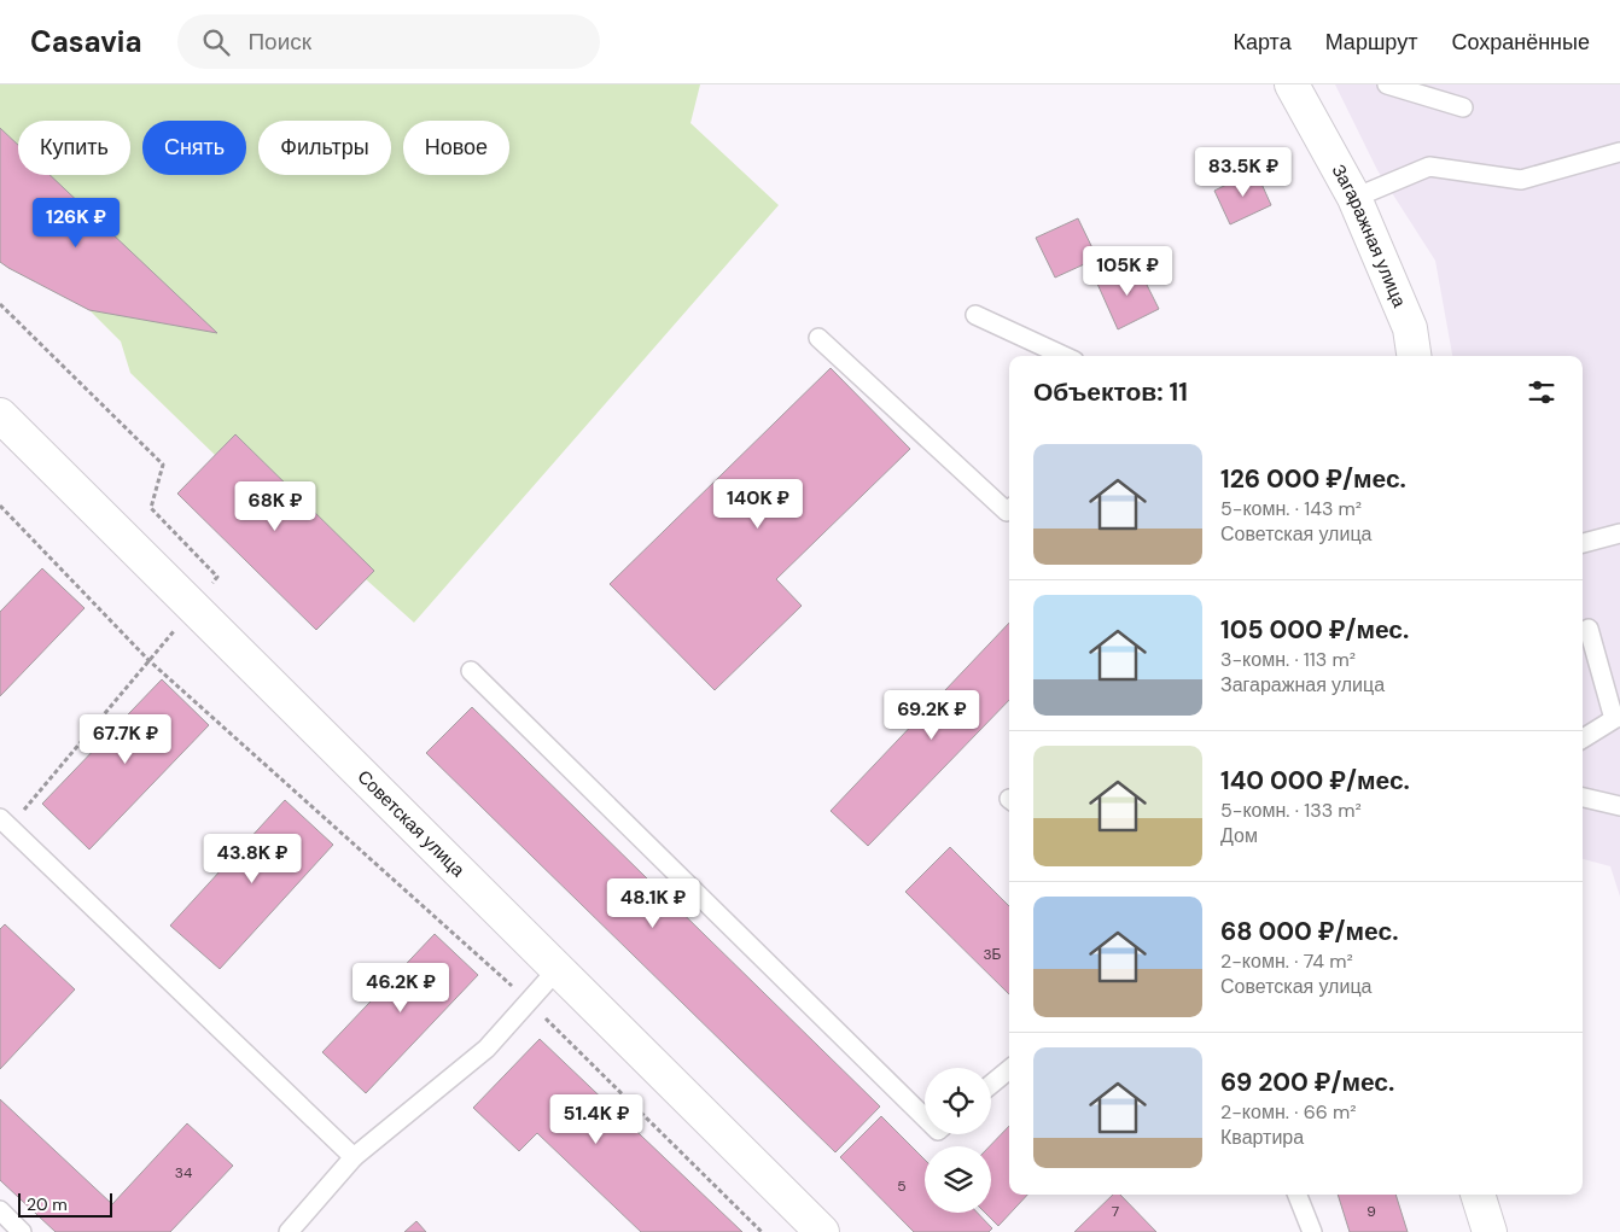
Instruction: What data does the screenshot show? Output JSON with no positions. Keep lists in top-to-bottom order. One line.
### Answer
{"streets":{"main road":["Загаражная улица","Советская улица"]},"house_numbers":["3Б","34","5","7","9"],"scale_bar":"20 m","page":{"header":"Casavia","search":"Поиск","nav":["Карта","Маршрут","Сохранённые"],"chip":["Купить","Снять","Фильтры","Новое"],"price":["83.5K ₽","126K ₽","105K ₽","140K ₽","68K ₽","69.2K ₽","67.7K ₽","43.8K ₽","48.1K ₽","46.2K ₽","51.4K ₽"],"heading":"Объектов: 11","list":[{"name":"126 000 ₽/мес.","note":"5-комн. · 143 m² · Советская улица"},{"name":"105 000 ₽/мес.","note":"3-комн. · 113 m² · Загаражная улица"},{"name":"140 000 ₽/мес.","note":"5-комн. · 133 m² · Дом"},{"name":"68 000 ₽/мес.","note":"2-комн. · 74 m² · Советская улица"},{"name":"69 200 ₽/мес.","note":"2-комн. · 66 m² · Квартира"}],"scale":"20 m"}}
